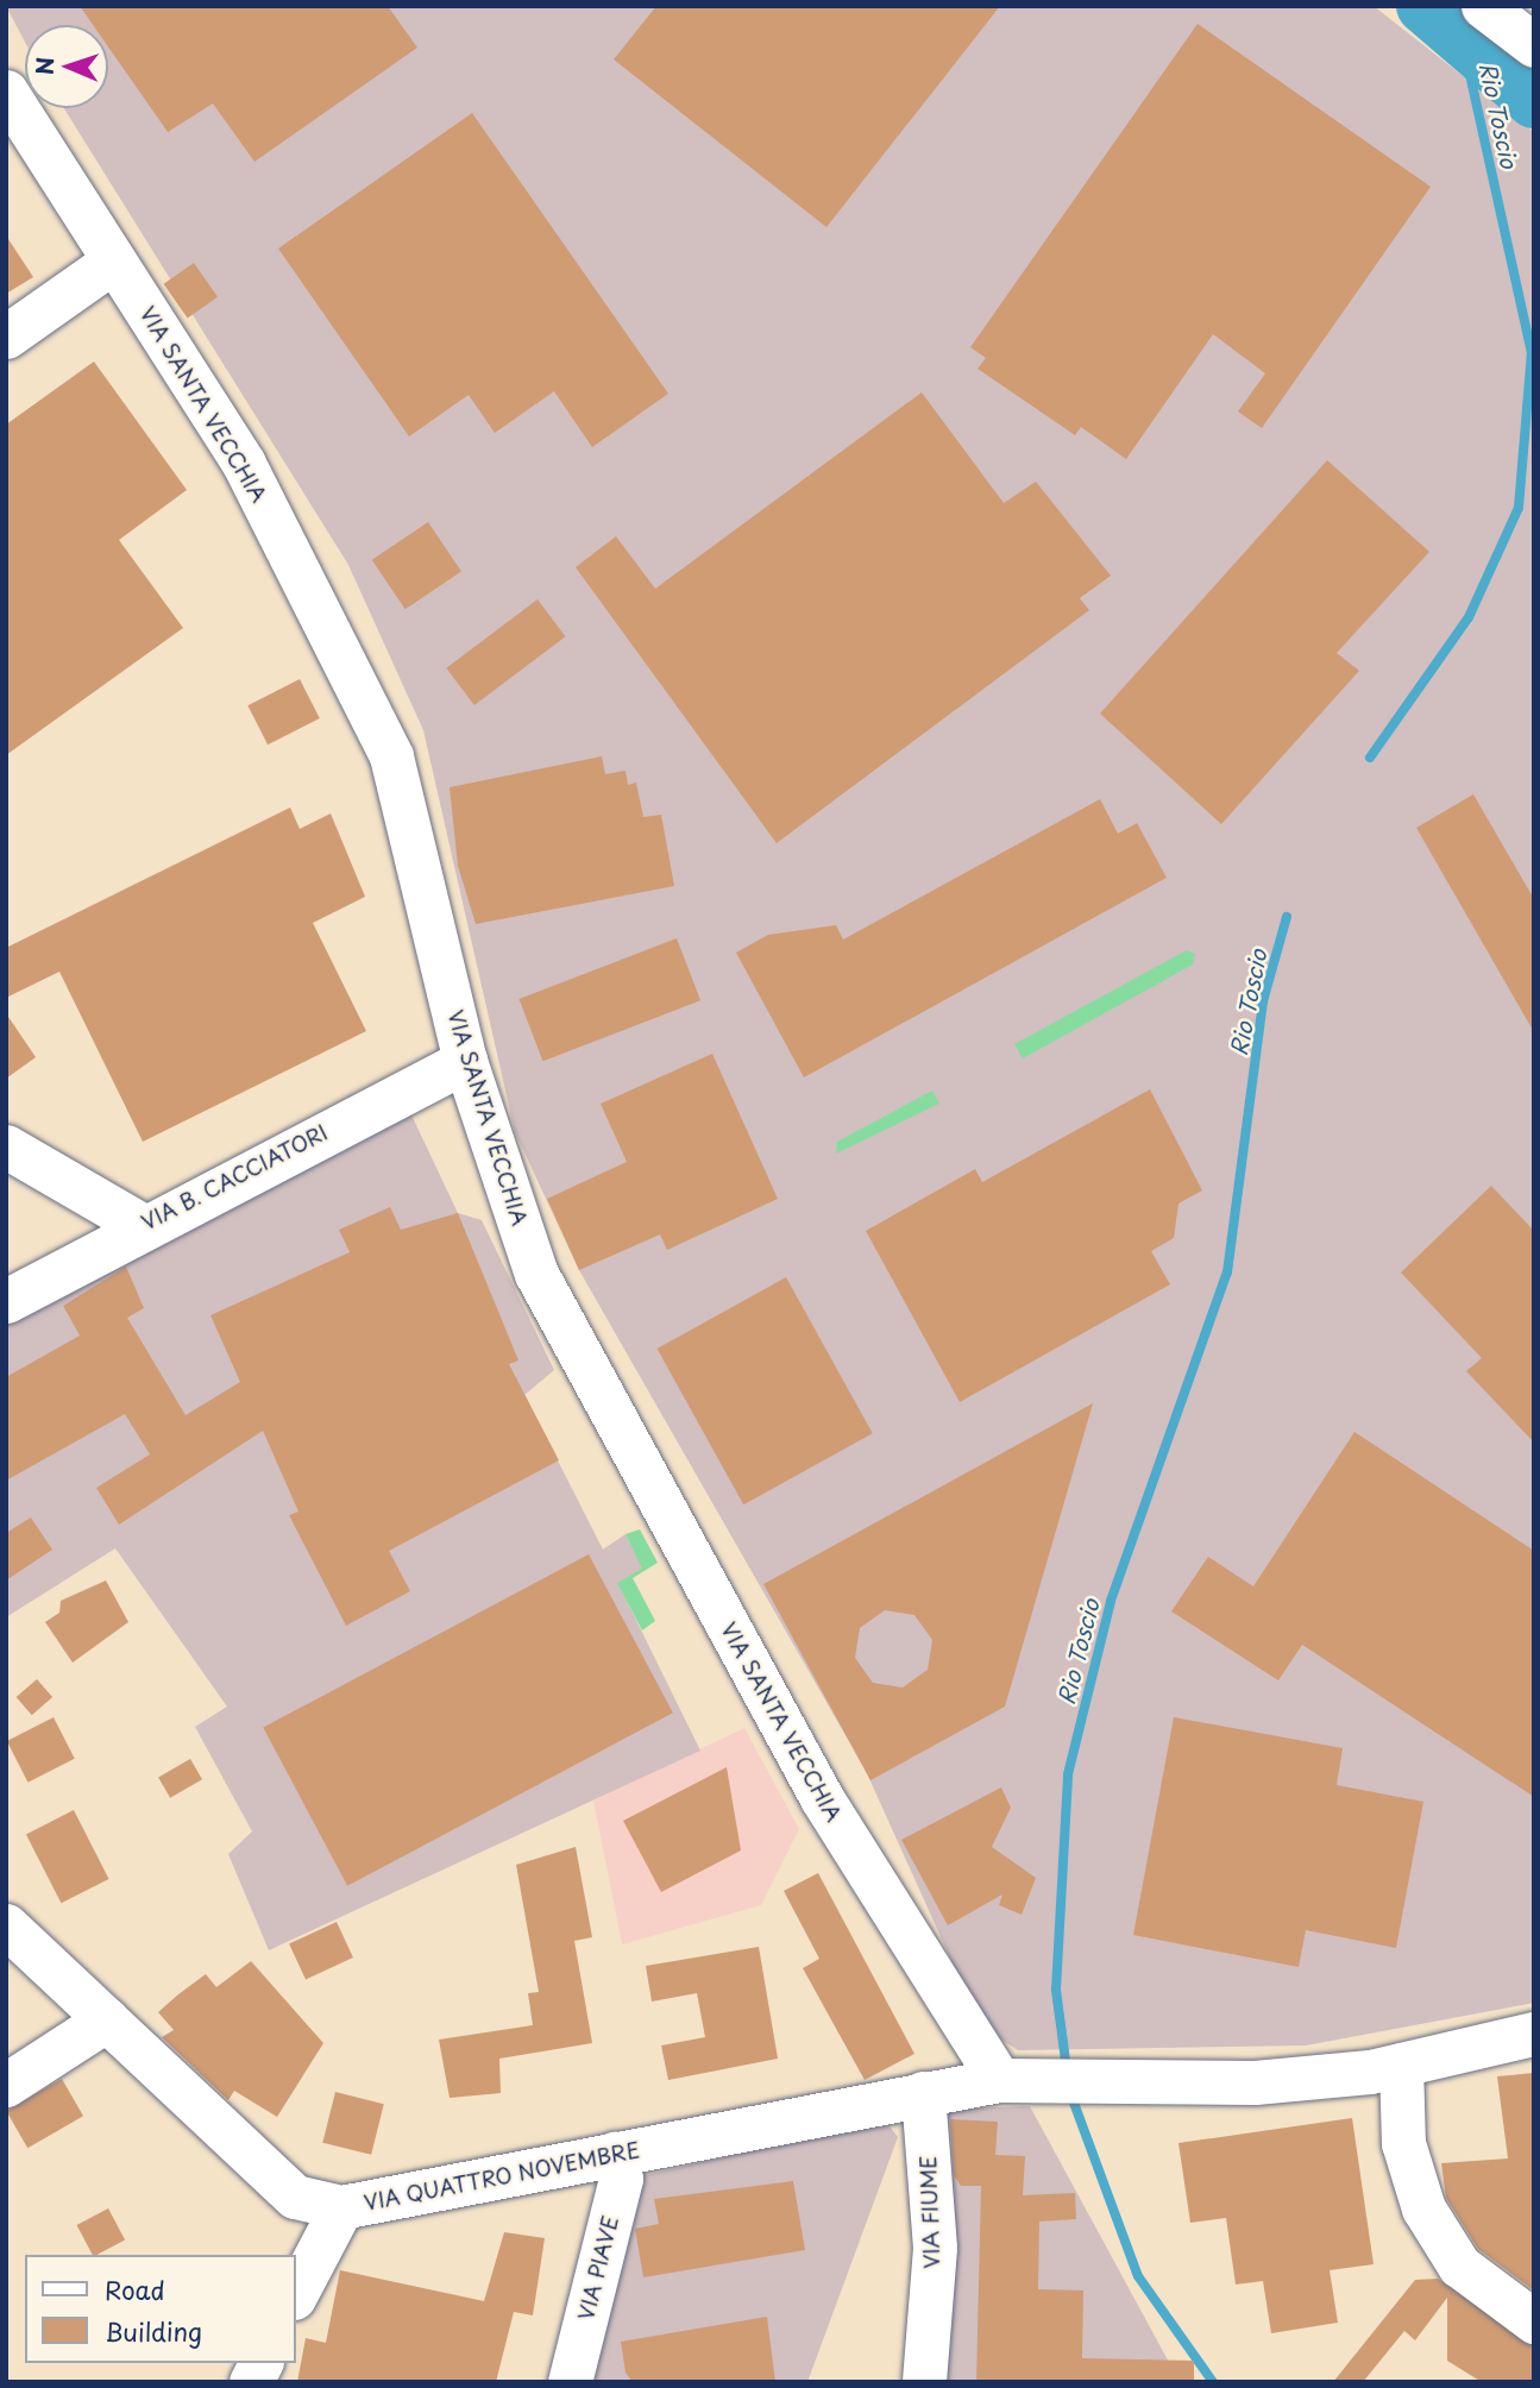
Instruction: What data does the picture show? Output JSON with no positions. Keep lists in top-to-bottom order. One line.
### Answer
{"streets":{"street":["VIA SANTA VECCHIA","VIA B. CACCIATORI","VIA QUATTRO NOVEMBRE","VIA FIUME","VIA PIAVE"]},"crossings":[["VIA SANTA VECCHIA","VIA B. CACCIATORI"],["VIA SANTA VECCHIA","VIA QUATTRO NOVEMBRE"],["VIA QUATTRO NOVEMBRE","VIA FIUME"],["VIA QUATTRO NOVEMBRE","VIA PIAVE"]],"water":["Rio Toscio"],"legend":["Road","Building"],"north":"left"}
